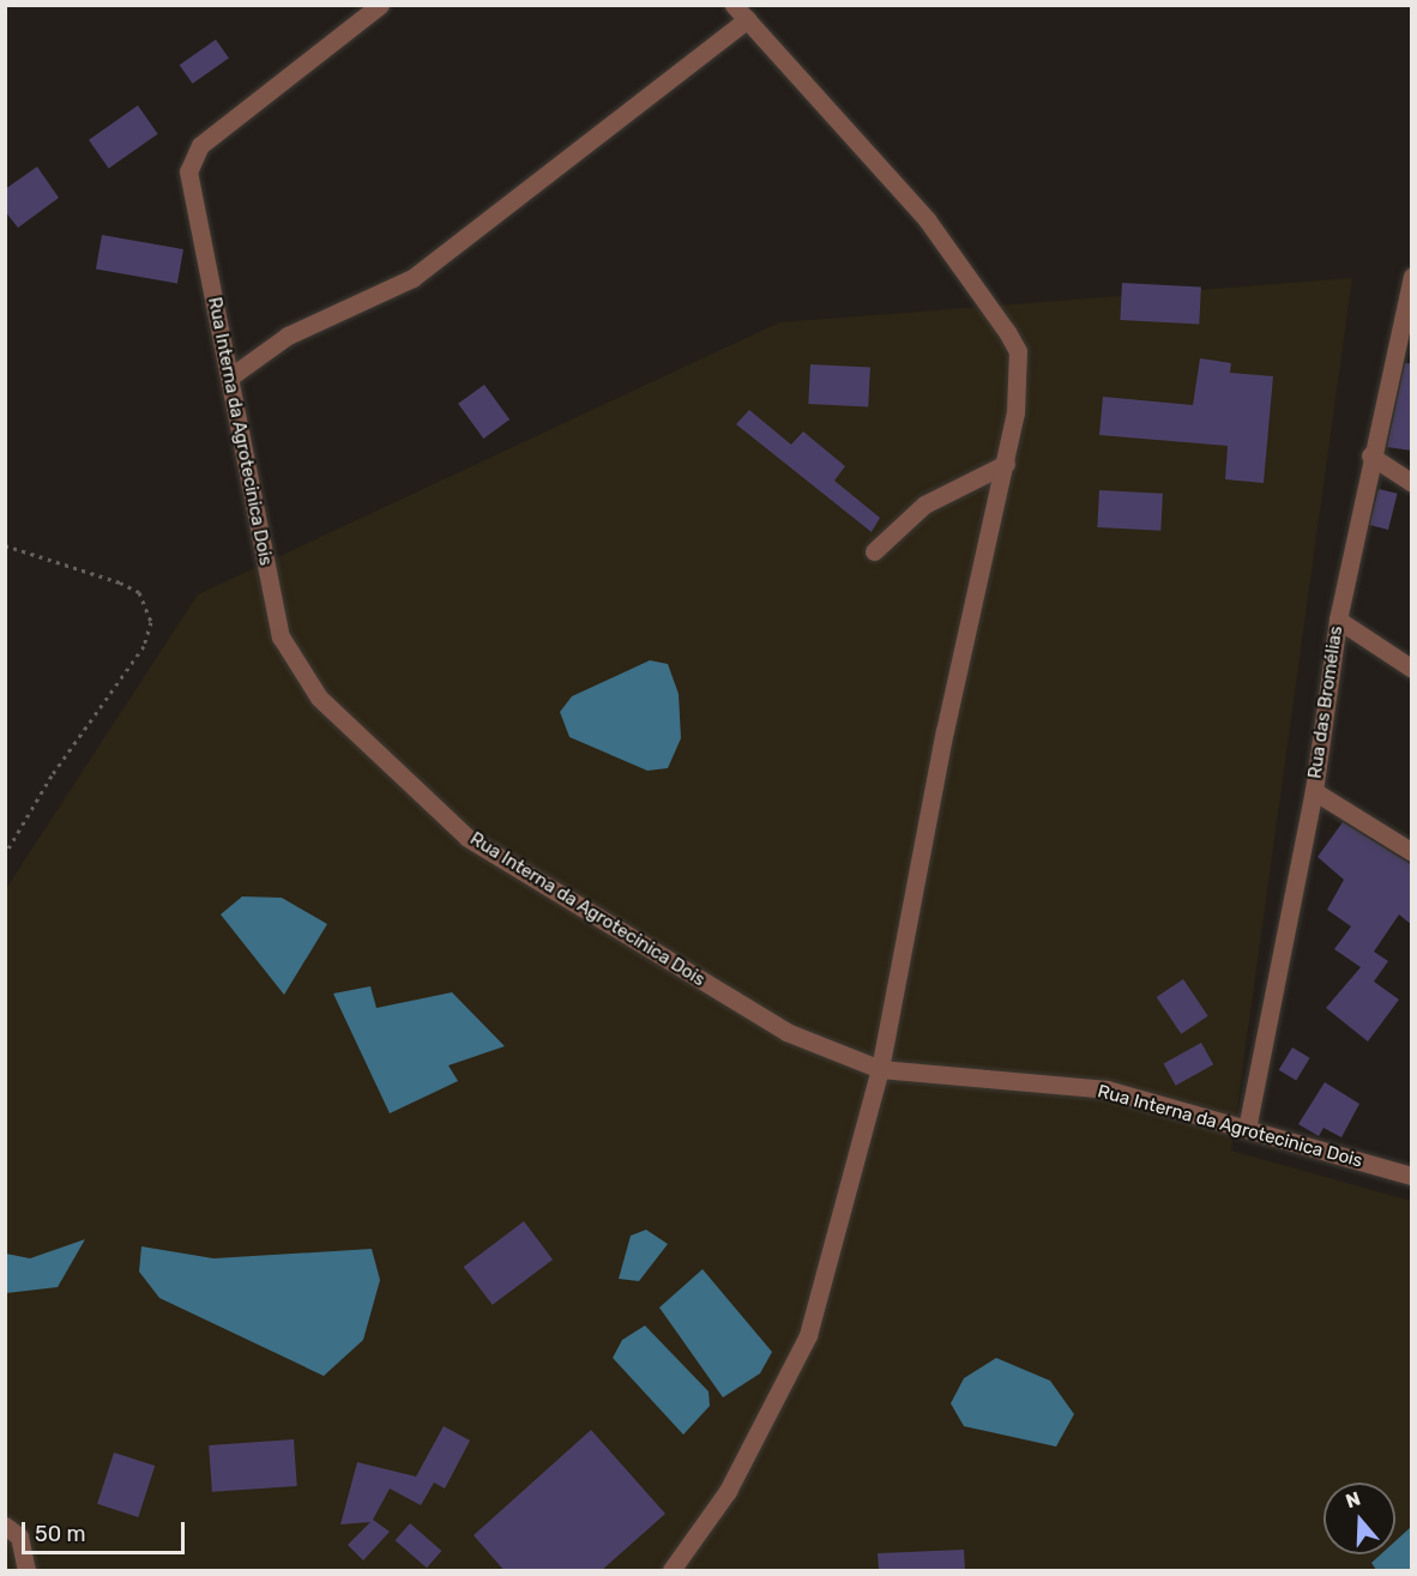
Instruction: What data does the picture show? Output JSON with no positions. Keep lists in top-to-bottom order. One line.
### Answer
{"streets":{"street":["Rua Interna da Agrotecinica Dois","Rua das Bromélias"]},"crossings":[["Rua Interna da Agrotecinica Dois","Rua das Bromélias"]],"scale_bar":"50 m","north":"top"}
